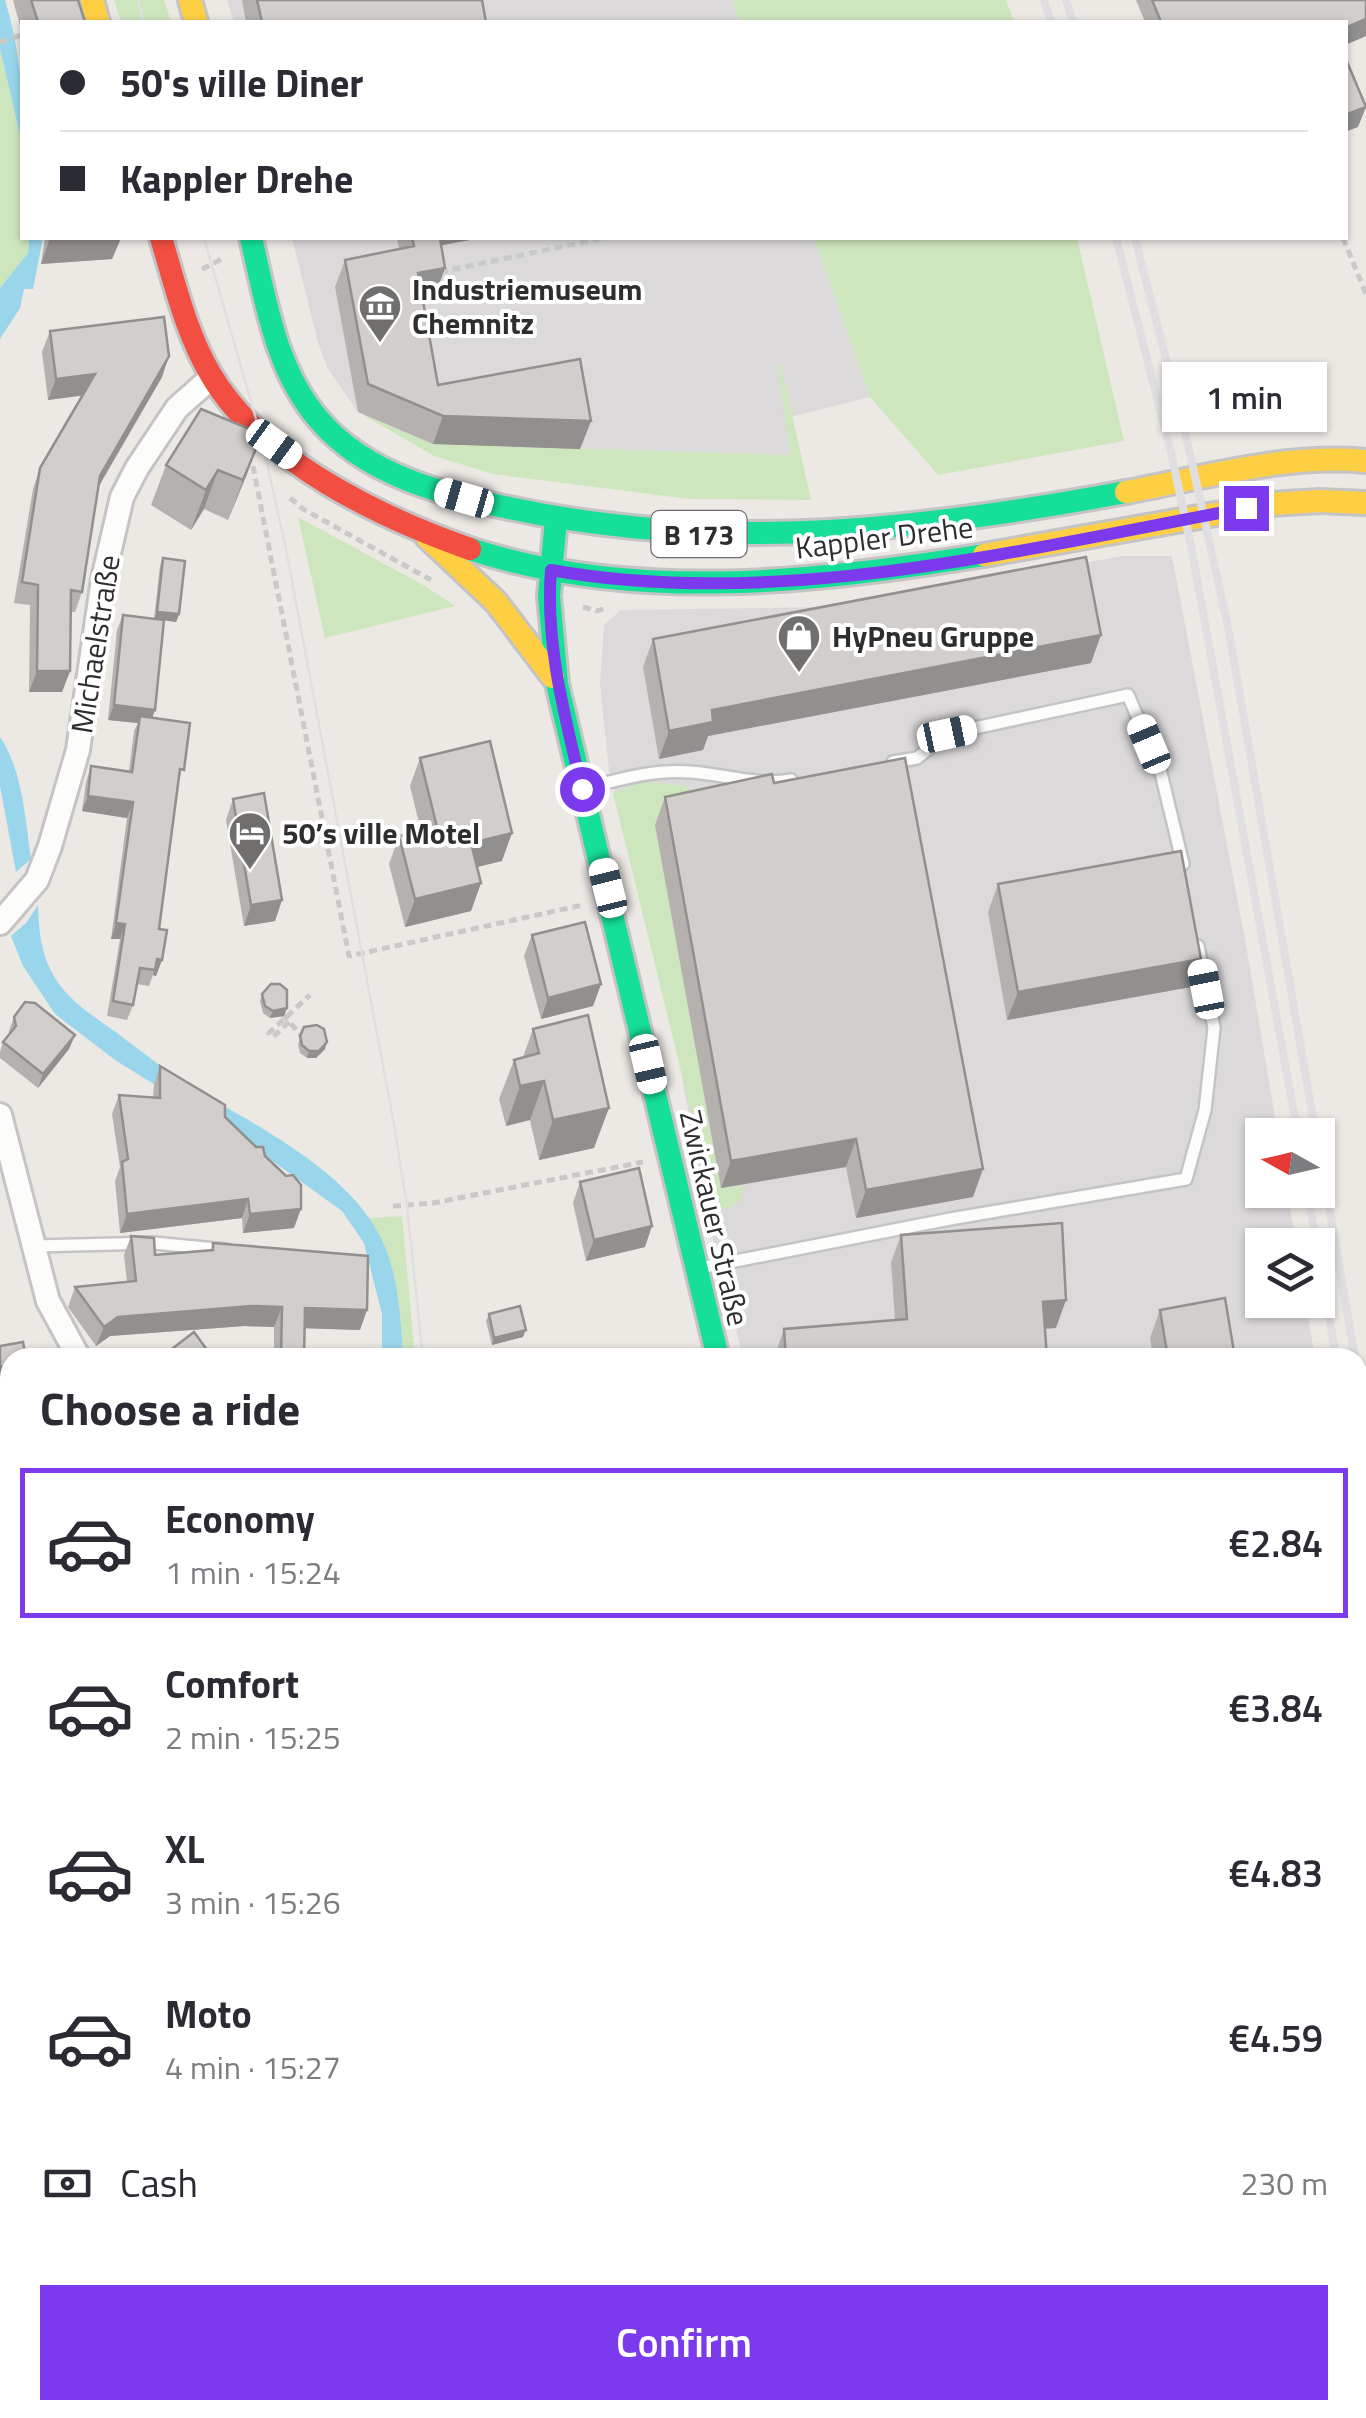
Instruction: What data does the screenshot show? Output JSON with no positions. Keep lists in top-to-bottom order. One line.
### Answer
{"streets":{"main road":["B 173","Kappler Drehe","Zwickauer Straße"],"street":["Michaelstraße"]},"crossings":[["B 173","Kappler Drehe"],["B 173","Zwickauer Straße"],["Kappler Drehe","Zwickauer Straße"],["Michaelstraße","Zwickauer Straße"]],"places":{"museum":["Industriemuseum Chemnitz"],"shop":["HyPneu Gruppe"],"hotel":["50’s ville Motel"]},"north":"left","page":{"banner":["50's ville Diner","Kappler Drehe"],"bubble":"1 min","heading":"Choose a ride","list":[{"name":"Economy","note":"1 min · 15:24","value":"€2.84"},{"name":"Comfort","note":"2 min · 15:25","value":"€3.84"},{"name":"XL","note":"3 min · 15:26","value":"€4.83"},{"name":"Moto","note":"4 min · 15:27","value":"€4.59"}],"pay":["Cash","230 m"],"buttons":"Confirm"}}
